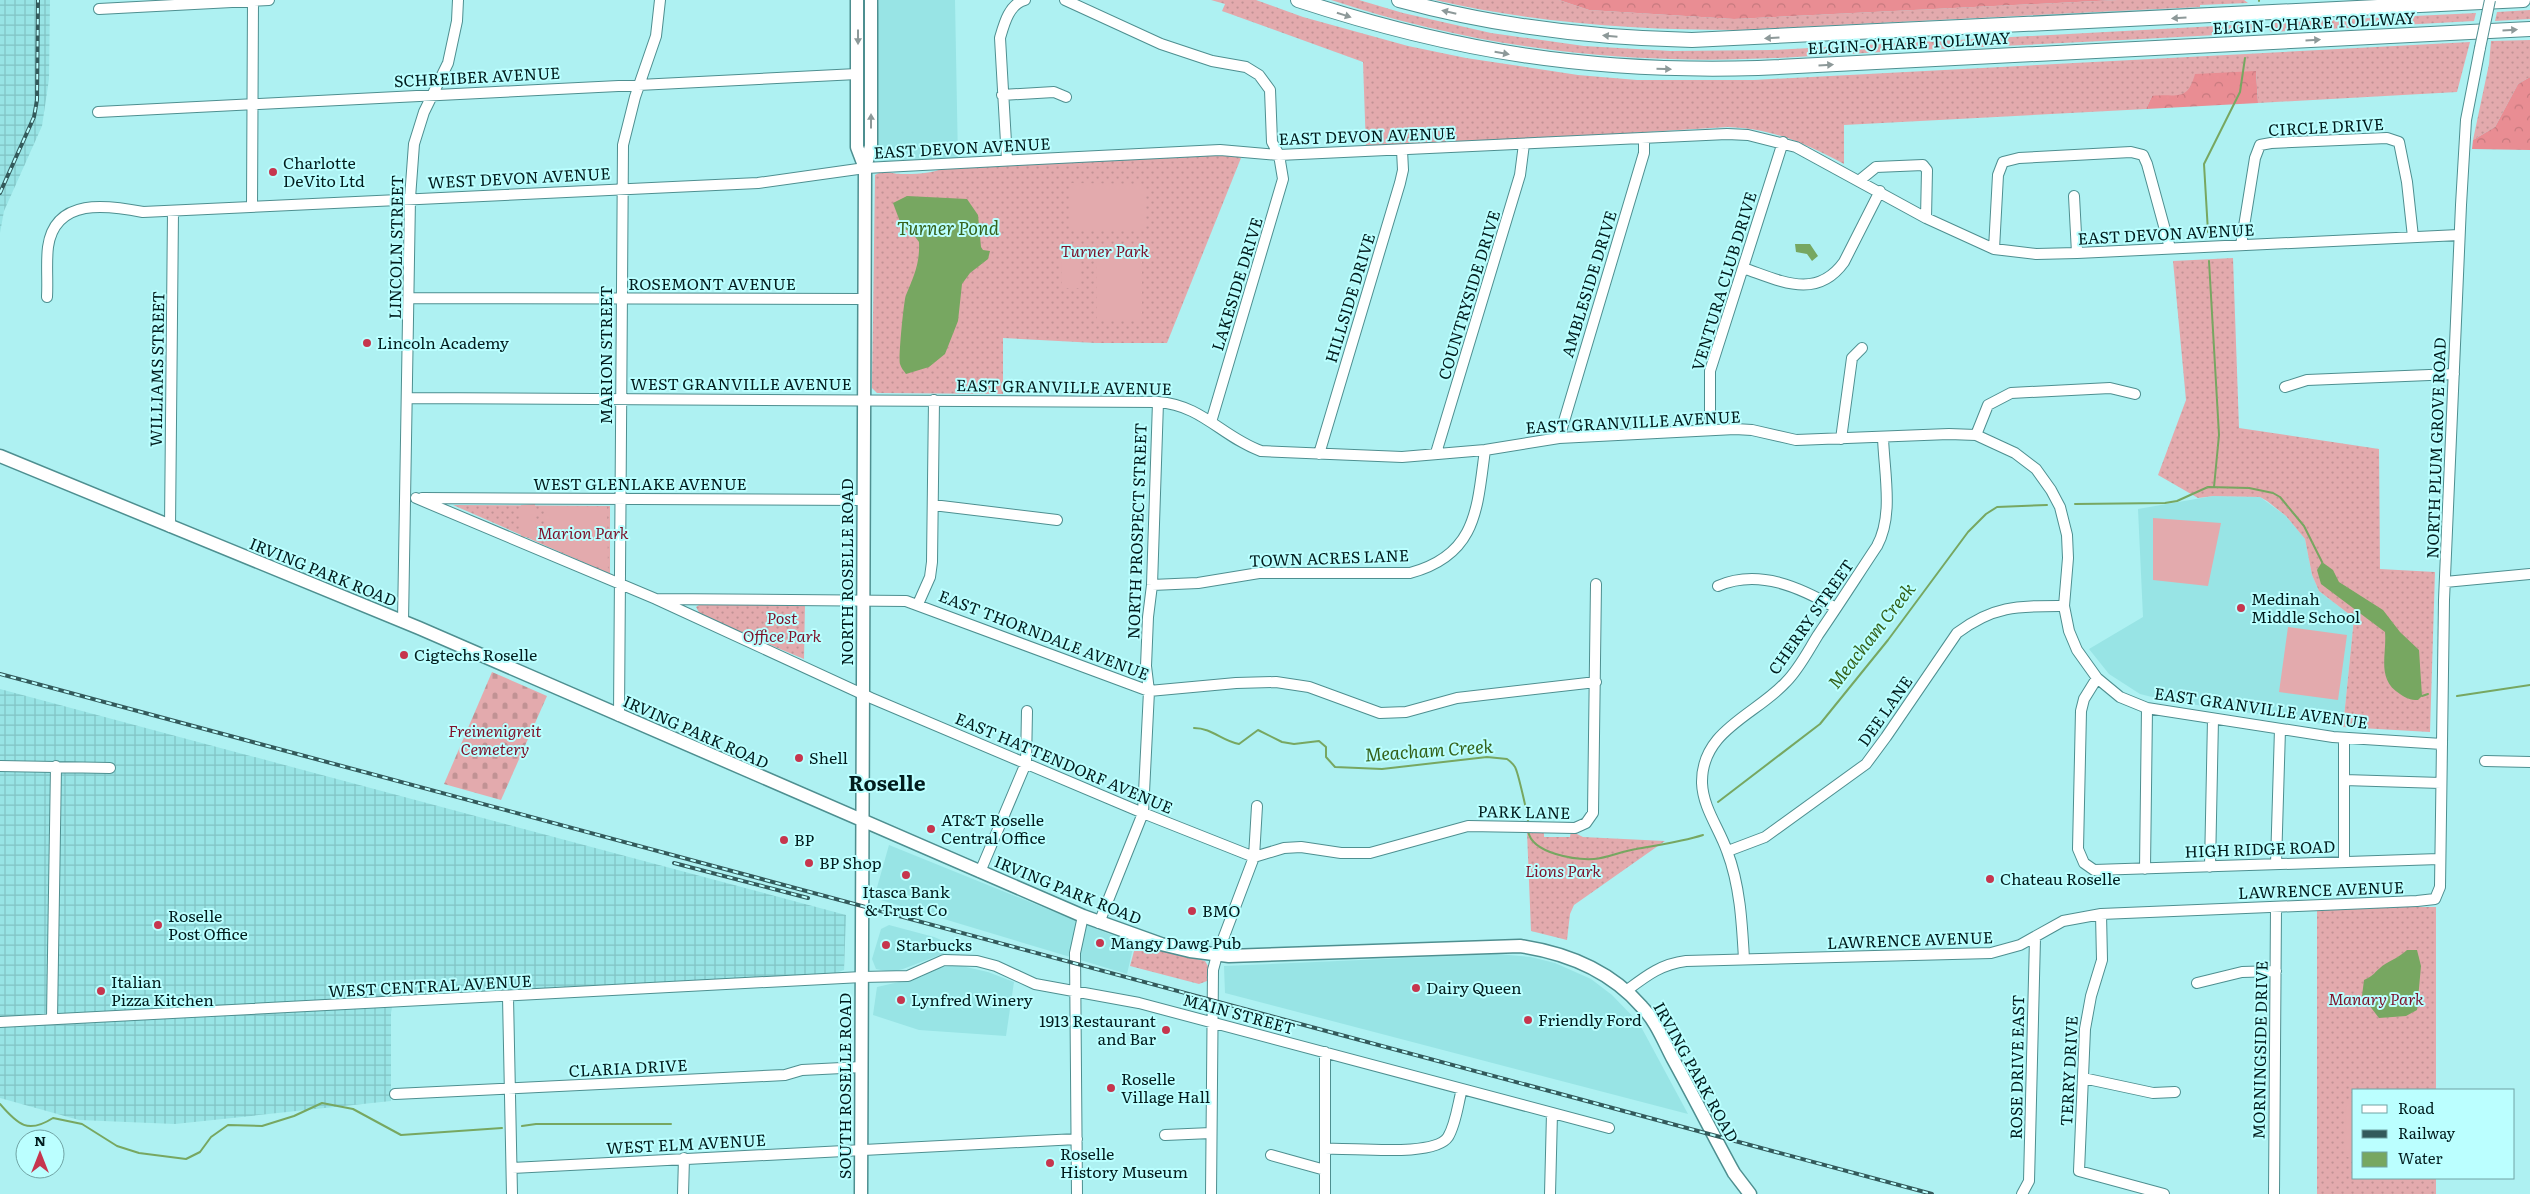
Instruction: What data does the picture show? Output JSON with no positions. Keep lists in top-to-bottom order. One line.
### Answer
{"streets":{"highway":["ELGIN-O'HARE TOLLWAY"],"main road":["IRVING PARK ROAD","NORTH ROSELLE ROAD","SOUTH ROSELLE ROAD"],"street":["SCHREIBER AVENUE","CIRCLE DRIVE","EAST DEVON AVENUE","WEST DEVON AVENUE","LINCOLN STREET","VENTURA CLUB DRIVE","ROSEMONT AVENUE","LAKESIDE DRIVE","AMBLESIDE DRIVE","COUNTRYSIDE DRIVE","HILLSIDE DRIVE","MARION STREET","WILLIAMS STREET","WEST GRANVILLE AVENUE","EAST GRANVILLE AVENUE","NORTH PLUM GROVE ROAD","WEST GLENLAKE AVENUE","NORTH PROSPECT STREET","TOWN ACRES LANE","CHERRY STREET","EAST THORNDALE AVENUE","DEE LANE","EAST HATTENDORF AVENUE","PARK LANE","HIGH RIDGE ROAD","LAWRENCE AVENUE","WEST CENTRAL AVENUE","MAIN STREET","MORNINGSIDE DRIVE","ROSE DRIVE EAST","CLARIA DRIVE","TERRY DRIVE","WEST ELM AVENUE"]},"crossings":[["SCHREIBER AVENUE","LINCOLN STREET"],["SCHREIBER AVENUE","MARION STREET"],["SCHREIBER AVENUE","NORTH ROSELLE ROAD"],["CIRCLE DRIVE","EAST DEVON AVENUE"],["EAST DEVON AVENUE","WEST DEVON AVENUE"],["EAST DEVON AVENUE","VENTURA CLUB DRIVE"],["EAST DEVON AVENUE","LAKESIDE DRIVE"],["EAST DEVON AVENUE","AMBLESIDE DRIVE"],["EAST DEVON AVENUE","COUNTRYSIDE DRIVE"],["EAST DEVON AVENUE","HILLSIDE DRIVE"],["EAST DEVON AVENUE","NORTH PLUM GROVE ROAD"],["EAST DEVON AVENUE","NORTH ROSELLE ROAD"],["WEST DEVON AVENUE","LINCOLN STREET"],["WEST DEVON AVENUE","MARION STREET"],["WEST DEVON AVENUE","WILLIAMS STREET"],["WEST DEVON AVENUE","NORTH ROSELLE ROAD"],["LINCOLN STREET","ROSEMONT AVENUE"],["LINCOLN STREET","WEST GRANVILLE AVENUE"],["LINCOLN STREET","WEST GLENLAKE AVENUE"],["LINCOLN STREET","IRVING PARK ROAD"],["LINCOLN STREET","EAST HATTENDORF AVENUE"],["VENTURA CLUB DRIVE","EAST GRANVILLE AVENUE"],["ROSEMONT AVENUE","MARION STREET"],["ROSEMONT AVENUE","NORTH ROSELLE ROAD"],["LAKESIDE DRIVE","EAST GRANVILLE AVENUE"],["AMBLESIDE DRIVE","EAST GRANVILLE AVENUE"],["COUNTRYSIDE DRIVE","EAST GRANVILLE AVENUE"],["HILLSIDE DRIVE","EAST GRANVILLE AVENUE"],["MARION STREET","WEST GRANVILLE AVENUE"],["MARION STREET","WEST GLENLAKE AVENUE"],["MARION STREET","IRVING PARK ROAD"],["MARION STREET","EAST HATTENDORF AVENUE"],["WILLIAMS STREET","IRVING PARK ROAD"],["WEST GRANVILLE AVENUE","EAST GRANVILLE AVENUE"],["WEST GRANVILLE AVENUE","NORTH ROSELLE ROAD"],["EAST GRANVILLE AVENUE","NORTH PLUM GROVE ROAD"],["EAST GRANVILLE AVENUE","NORTH PROSPECT STREET"],["EAST GRANVILLE AVENUE","TOWN ACRES LANE"],["EAST GRANVILLE AVENUE","NORTH ROSELLE ROAD"],["EAST GRANVILLE AVENUE","CHERRY STREET"],["EAST GRANVILLE AVENUE","DEE LANE"],["EAST GRANVILLE AVENUE","HIGH RIDGE ROAD"],["NORTH PLUM GROVE ROAD","HIGH RIDGE ROAD"],["NORTH PLUM GROVE ROAD","LAWRENCE AVENUE"],["WEST GLENLAKE AVENUE","NORTH ROSELLE ROAD"],["WEST GLENLAKE AVENUE","EAST HATTENDORF AVENUE"],["NORTH PROSPECT STREET","TOWN ACRES LANE"],["NORTH PROSPECT STREET","IRVING PARK ROAD"],["NORTH PROSPECT STREET","EAST THORNDALE AVENUE"],["NORTH PROSPECT STREET","EAST HATTENDORF AVENUE"],["IRVING PARK ROAD","NORTH ROSELLE ROAD"],["IRVING PARK ROAD","LAWRENCE AVENUE"],["NORTH ROSELLE ROAD","EAST THORNDALE AVENUE"],["NORTH ROSELLE ROAD","EAST HATTENDORF AVENUE"],["NORTH ROSELLE ROAD","WEST CENTRAL AVENUE"],["NORTH ROSELLE ROAD","MAIN STREET"],["NORTH ROSELLE ROAD","SOUTH ROSELLE ROAD"],["CHERRY STREET","DEE LANE"],["CHERRY STREET","LAWRENCE AVENUE"],["EAST THORNDALE AVENUE","EAST HATTENDORF AVENUE"],["EAST THORNDALE AVENUE","PARK LANE"],["EAST HATTENDORF AVENUE","PARK LANE"],["LAWRENCE AVENUE","MORNINGSIDE DRIVE"],["LAWRENCE AVENUE","ROSE DRIVE EAST"],["LAWRENCE AVENUE","TERRY DRIVE"],["WEST CENTRAL AVENUE","MAIN STREET"],["WEST CENTRAL AVENUE","SOUTH ROSELLE ROAD"],["MAIN STREET","SOUTH ROSELLE ROAD"],["CLARIA DRIVE","SOUTH ROSELLE ROAD"],["SOUTH ROSELLE ROAD","WEST ELM AVENUE"]],"districts":["Roselle"],"water":["Turner Pond","Meacham Creek"],"parks":["Turner Park","Marion Park","Post Office Park","Freinenigreit Cemetery","Lions Park","Manary Park"],"places":["Charlotte DeVito Ltd","Lincoln Academy","Medinah Middle School","Cigtechs Roselle","Shell","AT&T Roselle Central Office","BP","BP Shop","Itasca Bank & Trust Co","Chateau Roselle","BMO","Roselle Post Office","Mangy Dawg Pub","Starbucks","Dairy Queen","Italian Pizza Kitchen","Lynfred Winery","Friendly Ford","1913 Restaurant and Bar","Roselle Village Hall","Roselle History Museum"],"legend":["Road","Railway","Water"],"north":"top"}
